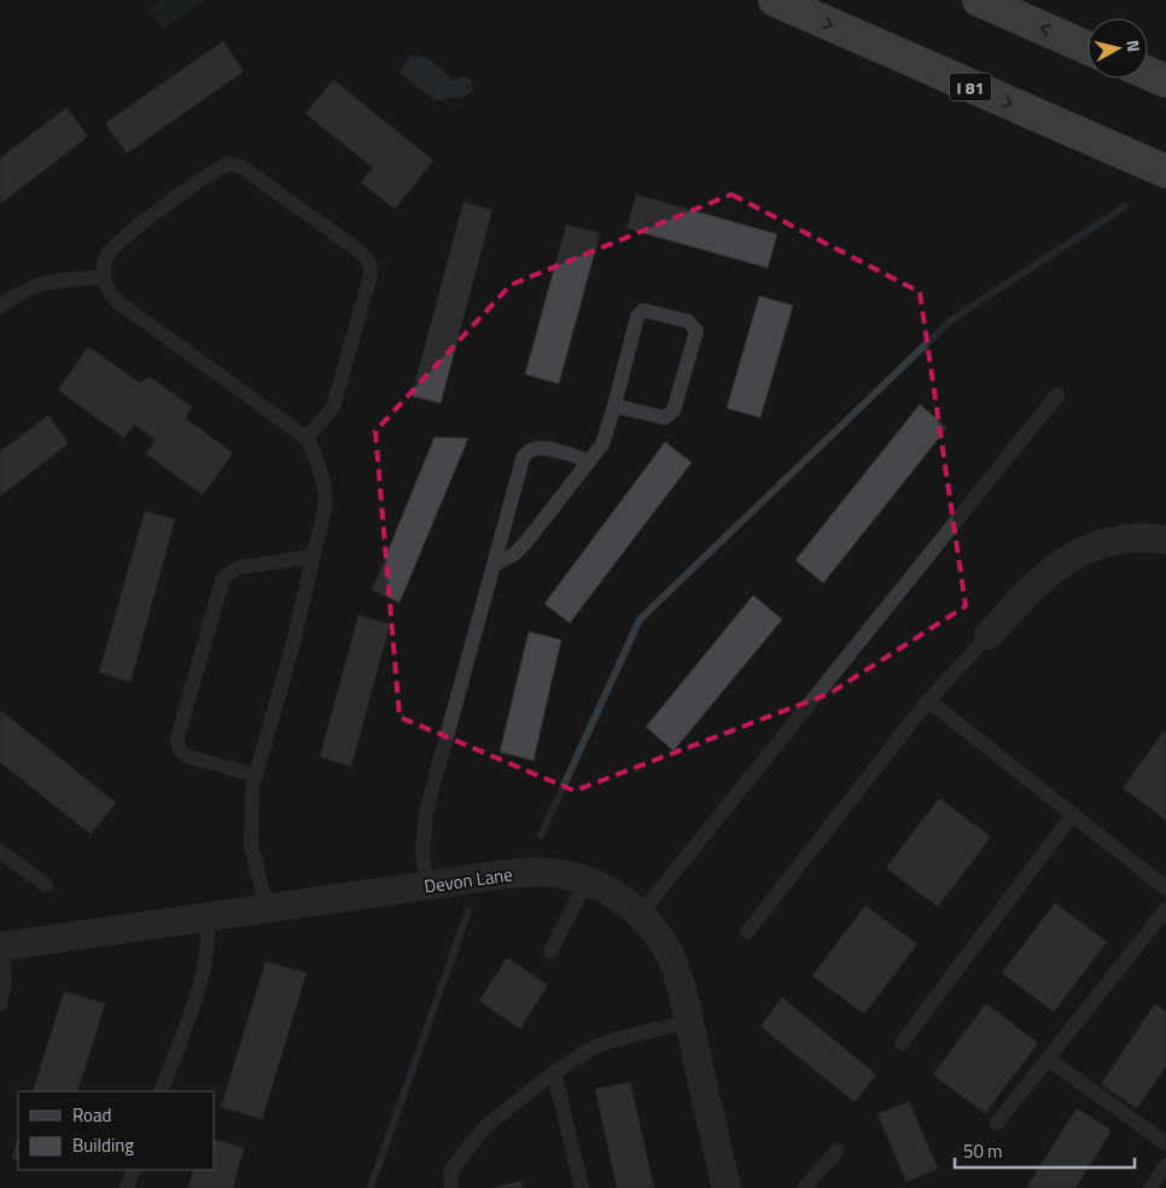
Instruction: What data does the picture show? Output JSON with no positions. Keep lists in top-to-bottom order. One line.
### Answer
{"streets":{"highway":["I 81"],"street":["Devon Lane"]},"legend":["Road","Building"],"scale_bar":"50 m","north":"right"}
